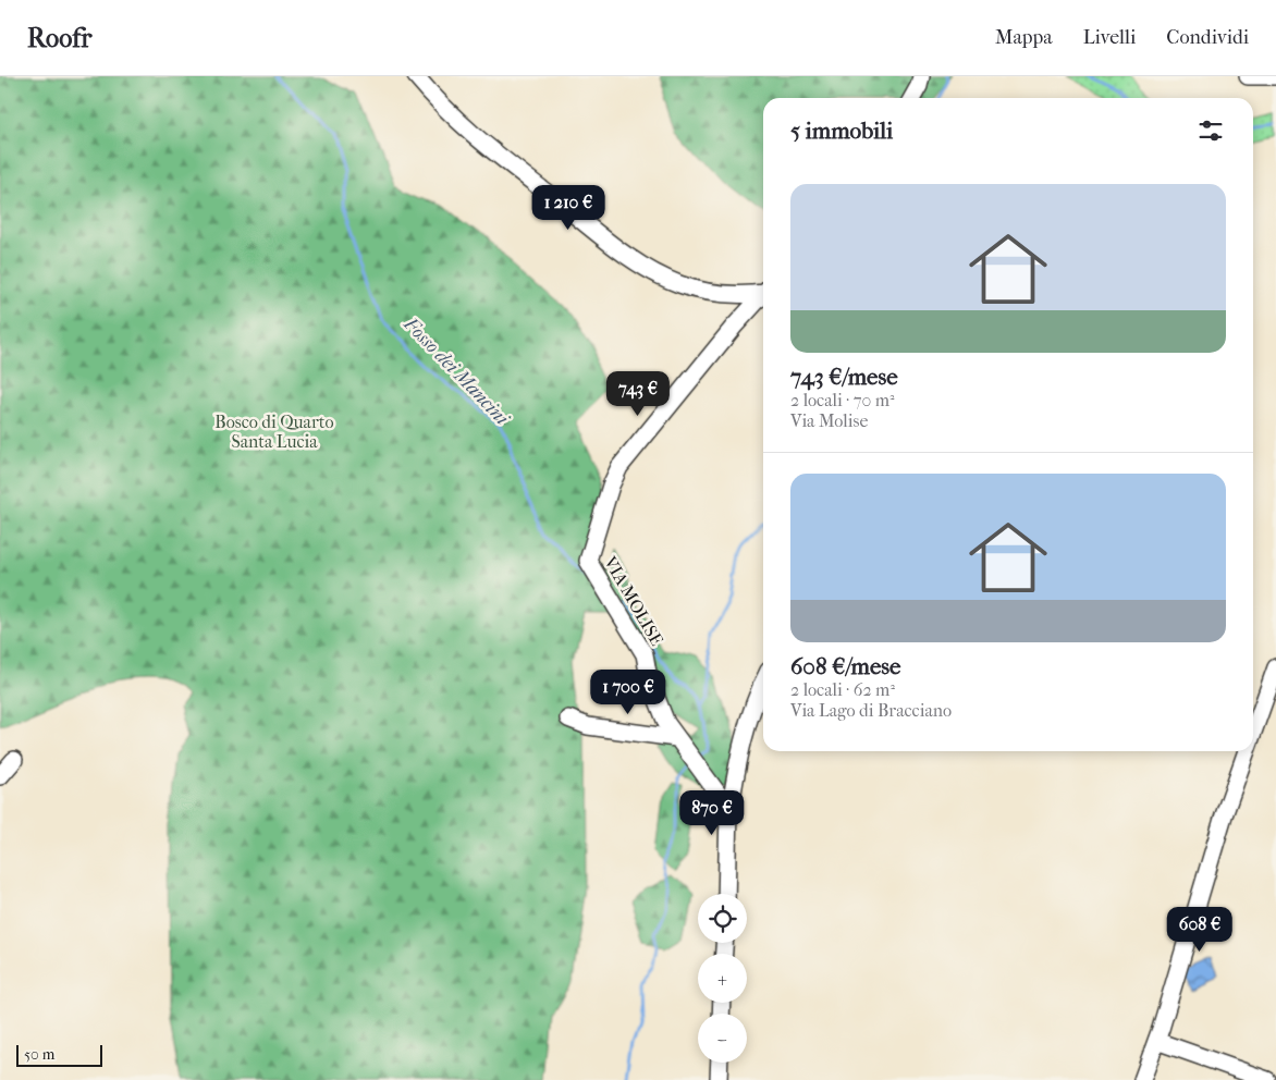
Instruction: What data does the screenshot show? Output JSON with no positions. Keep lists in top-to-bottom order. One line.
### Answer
{"streets":{"street":["VIA MOLISE"]},"water":["Fosso dei Mancini"],"parks":["Bosco di Quarto Santa Lucia"],"scale_bar":"50 m","page":{"header":"Roofr","nav":["Mappa","Livelli","Condividi"],"heading":"5 immobili","list":[{"name":"743 €/mese","note":"2 locali · 70 m² · Via Molise"},{"name":"608 €/mese","note":"2 locali · 62 m² · Via Lago di Bracciano"}],"price":["1 210 €","743 €","1 700 €","870 €","608 €"],"map_buttons":["+","−"],"scale":"50 m"}}
